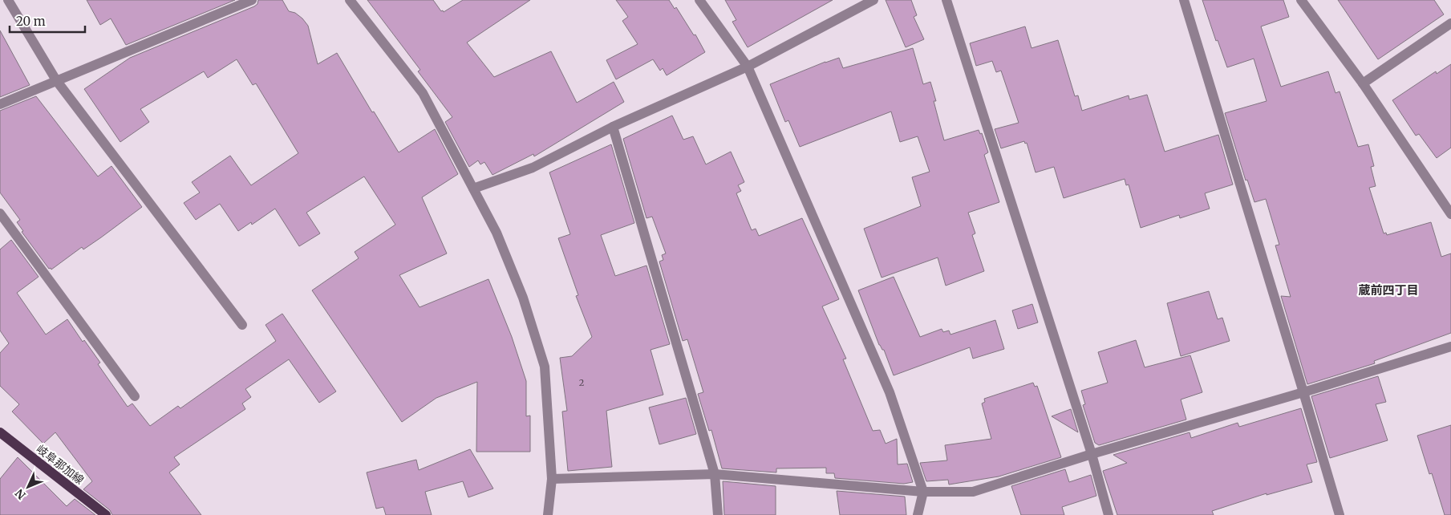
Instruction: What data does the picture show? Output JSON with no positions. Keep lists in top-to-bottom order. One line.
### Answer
{"streets":{"main road":["岐阜那加線"]},"districts":["蔵前四丁目"],"house_numbers":["2"],"scale_bar":"20 m","north":"bottom left"}
